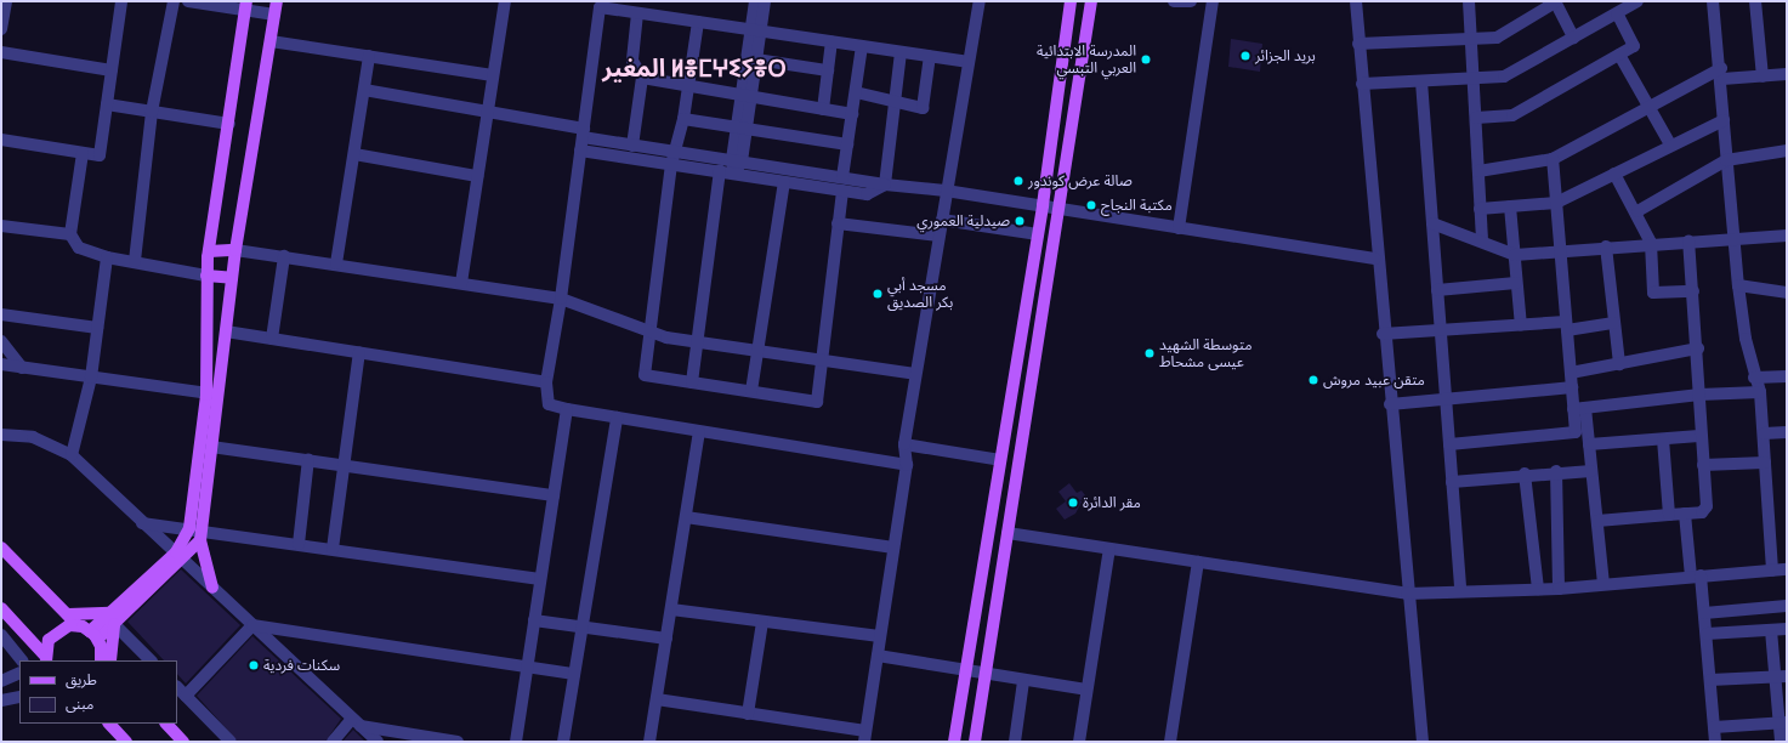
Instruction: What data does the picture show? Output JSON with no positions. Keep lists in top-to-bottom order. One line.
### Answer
{"districts":["المغير ⵍⴻⵎⵖⵉⵢⴻⵔ"],"places":["بريد الجزائر","المدرسة الابتدائية العربي التبسي","صالة عرض كوندور","مكتبة النجاح","صيدلية العموري","مسجد أبي بكر الصديق","متوسطة الشهيد عيسى مشحاط","متقن عبيد مروش","مقر الدائرة","سكنات فردية"],"legend":["طريق","مبنى"]}
